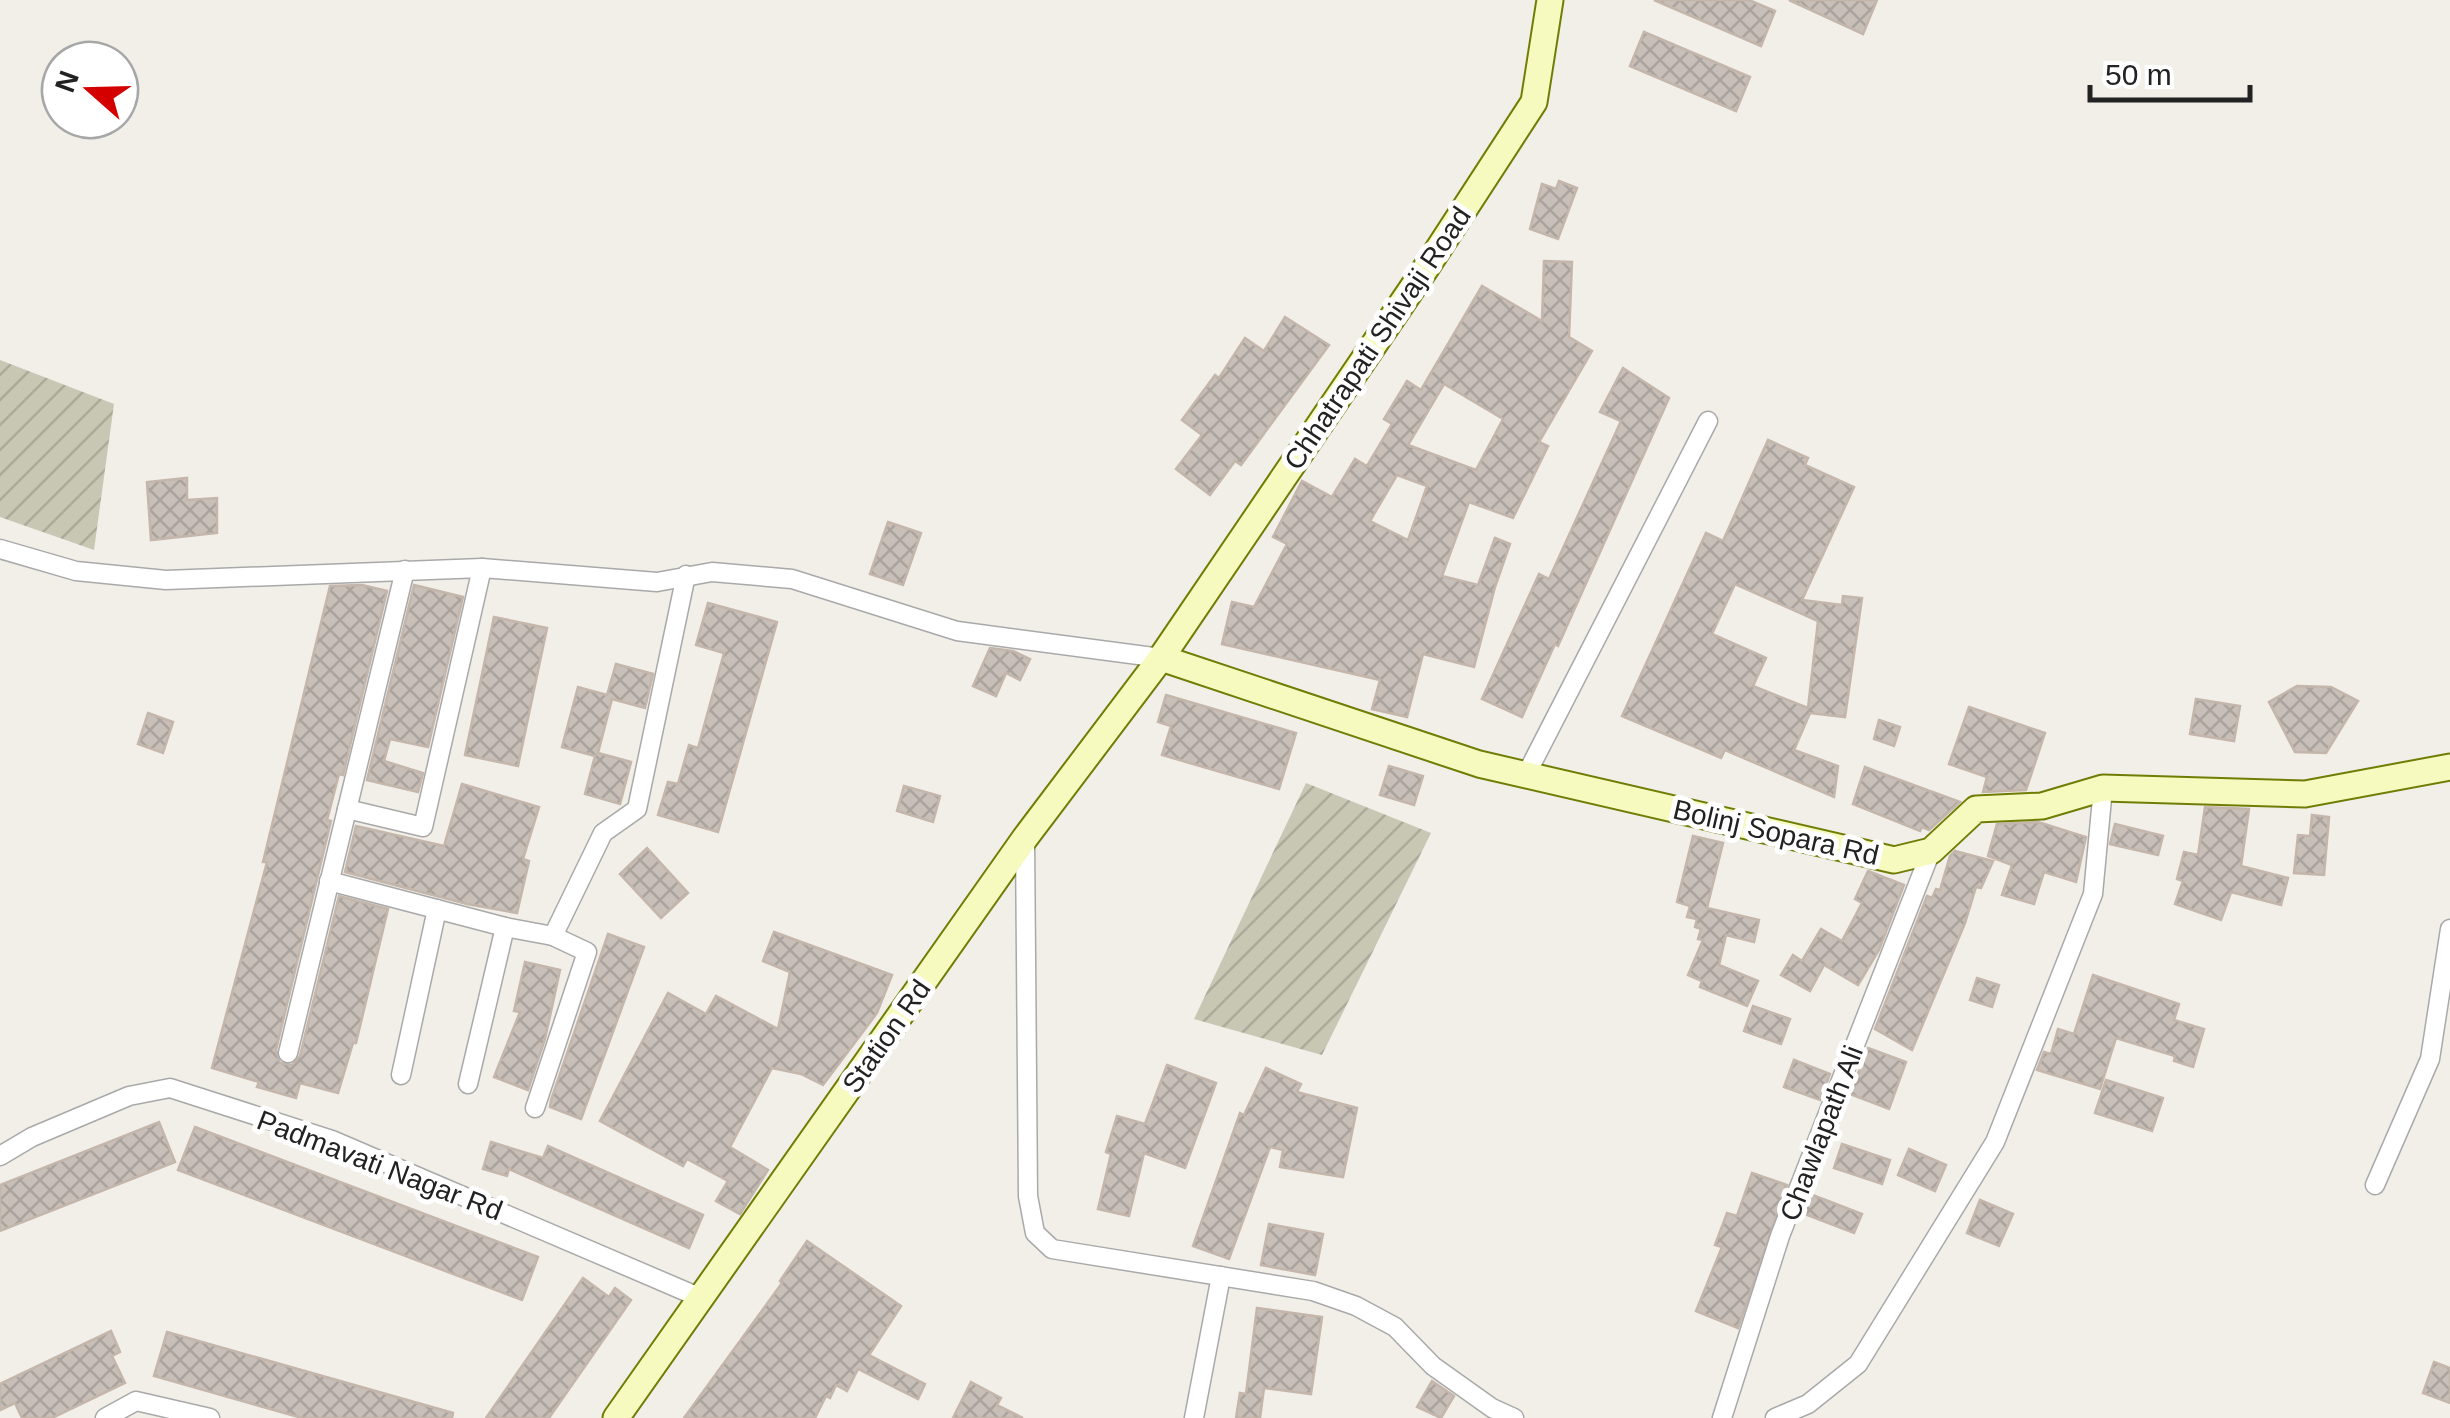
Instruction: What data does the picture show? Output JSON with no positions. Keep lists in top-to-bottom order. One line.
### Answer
{"streets":{"main road":["Chhatrapati Shivaji Road","Bolinj Sopara Rd","Station Rd"],"street":["Chawlapath Ali","Padmavati Nagar Rd"]},"crossings":[["Chhatrapati Shivaji Road","Bolinj Sopara Rd"],["Chhatrapati Shivaji Road","Station Rd"],["Bolinj Sopara Rd","Station Rd"],["Bolinj Sopara Rd","Chawlapath Ali"],["Station Rd","Padmavati Nagar Rd"]],"scale_bar":"50 m","north":"left"}
